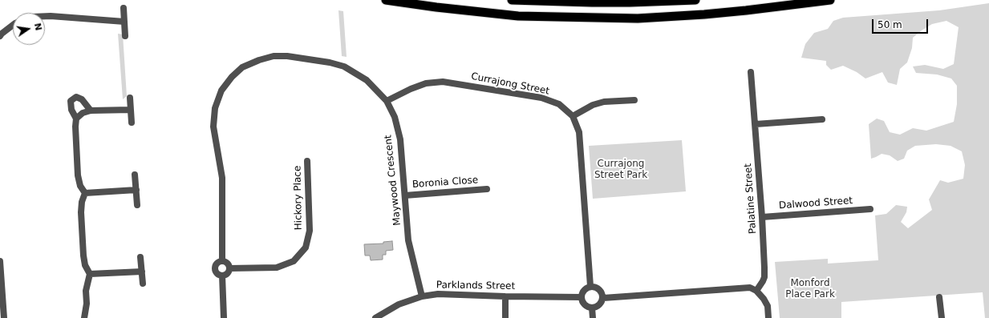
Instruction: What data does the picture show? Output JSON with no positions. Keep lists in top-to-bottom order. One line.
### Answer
{"streets":{"street":["Currajong Street","Maywood Crescent","Boronia Close","Hickory Place","Palatine Street","Dalwood Street","Parklands Street"]},"crossings":[["Currajong Street","Maywood Crescent"],["Currajong Street","Parklands Street"],["Maywood Crescent","Boronia Close"],["Maywood Crescent","Hickory Place"],["Maywood Crescent","Parklands Street"],["Palatine Street","Dalwood Street"]],"parks":["Currajong Street Park","Monford Place Park"],"scale_bar":"50 m","north":"right"}
